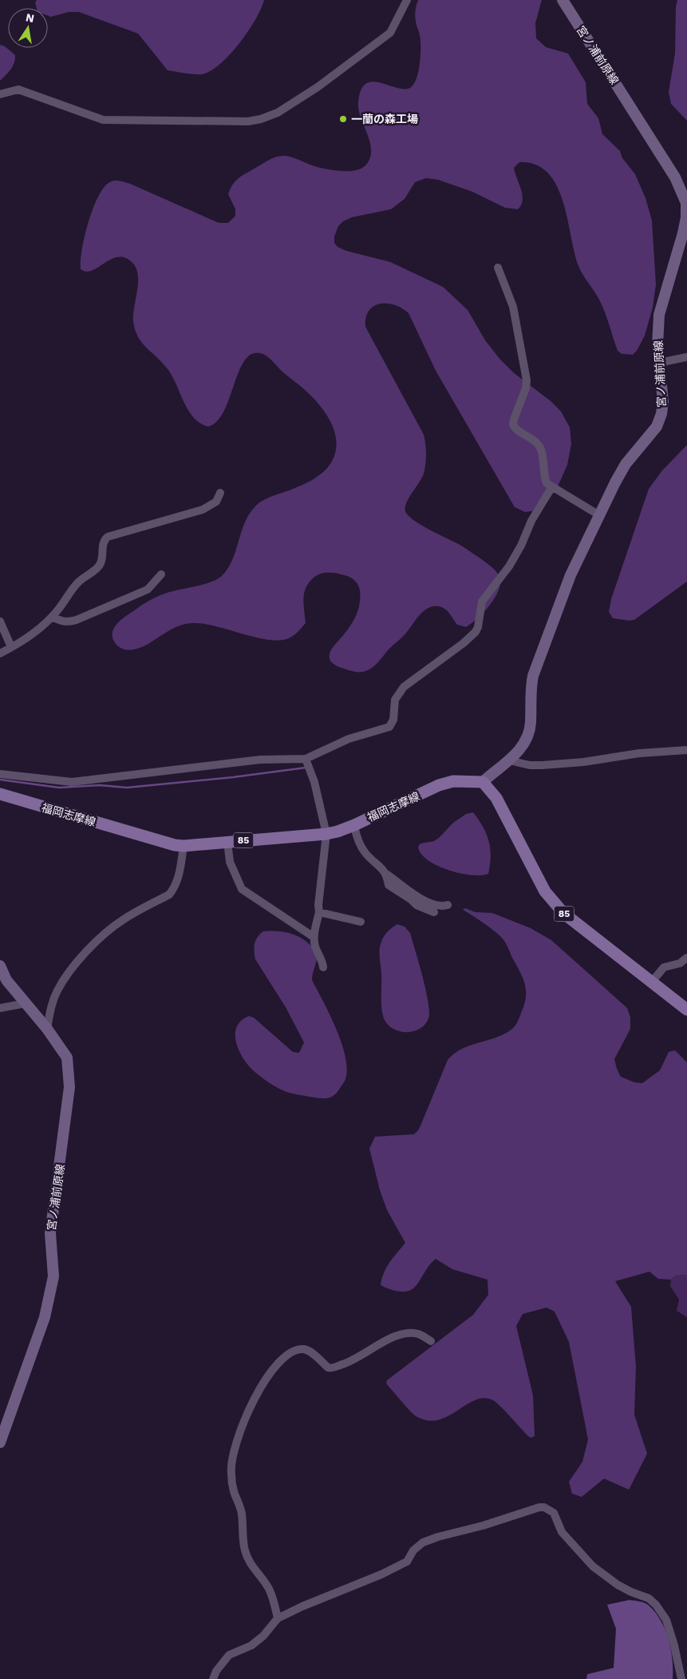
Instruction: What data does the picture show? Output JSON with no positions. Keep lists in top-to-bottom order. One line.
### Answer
{"streets":{"main road":["宮ノ浦前原線","福岡志摩線","85"]},"crossings":[["宮ノ浦前原線","福岡志摩線"],["宮ノ浦前原線","85"],["福岡志摩線","85"]],"places":["一蘭の森工場"],"north":"top"}
